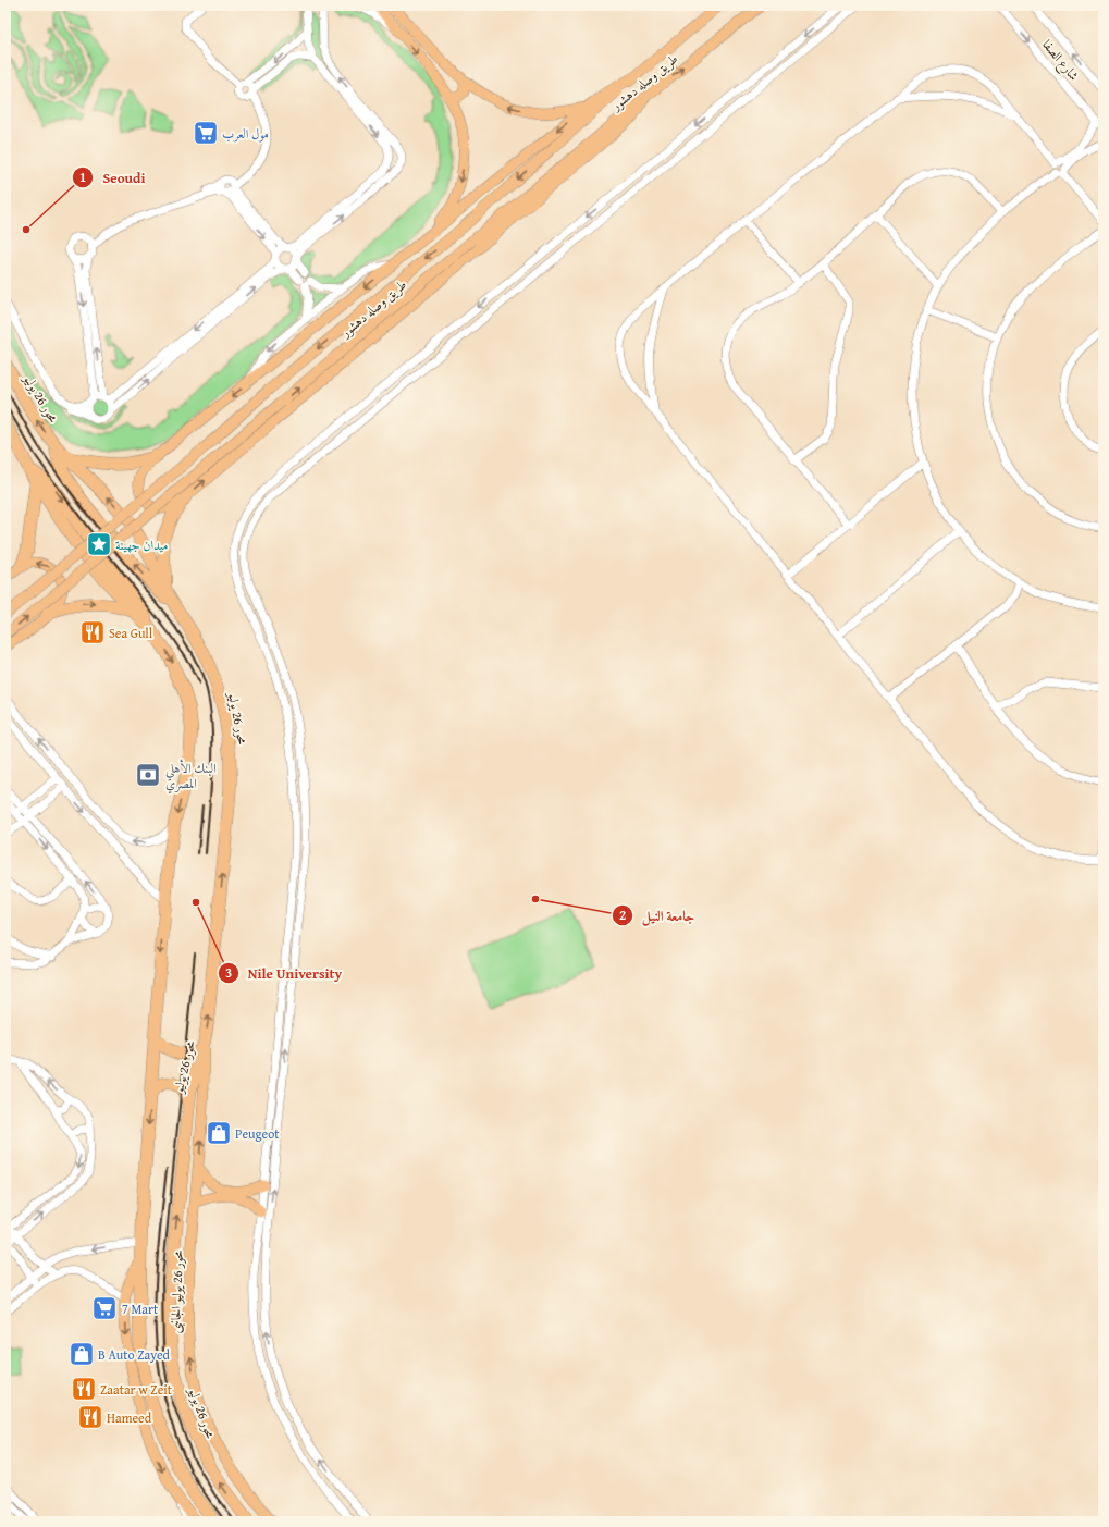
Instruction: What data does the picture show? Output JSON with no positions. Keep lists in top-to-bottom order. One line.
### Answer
{"streets":{"highway":["محور 26 يوليو"],"main road":["طريق وصله دهشور","محور 26 يوليو الجانبى"],"street":["شارع الصفا"]},"crossings":[["محور 26 يوليو","محور 26 يوليو الجانبى"]],"places":{"supermarket":["مول العرب","7 Mart"],"other":["Seoudi","جامعة النيل","Nile University"],"place":["ميدان جهينة"],"restaurant":["Sea Gull","Zaatar w Zeit","Hameed"],"bank":["البنك الأهلي المصري"],"shop":["Peugeot","B Auto Zayed"]}}
